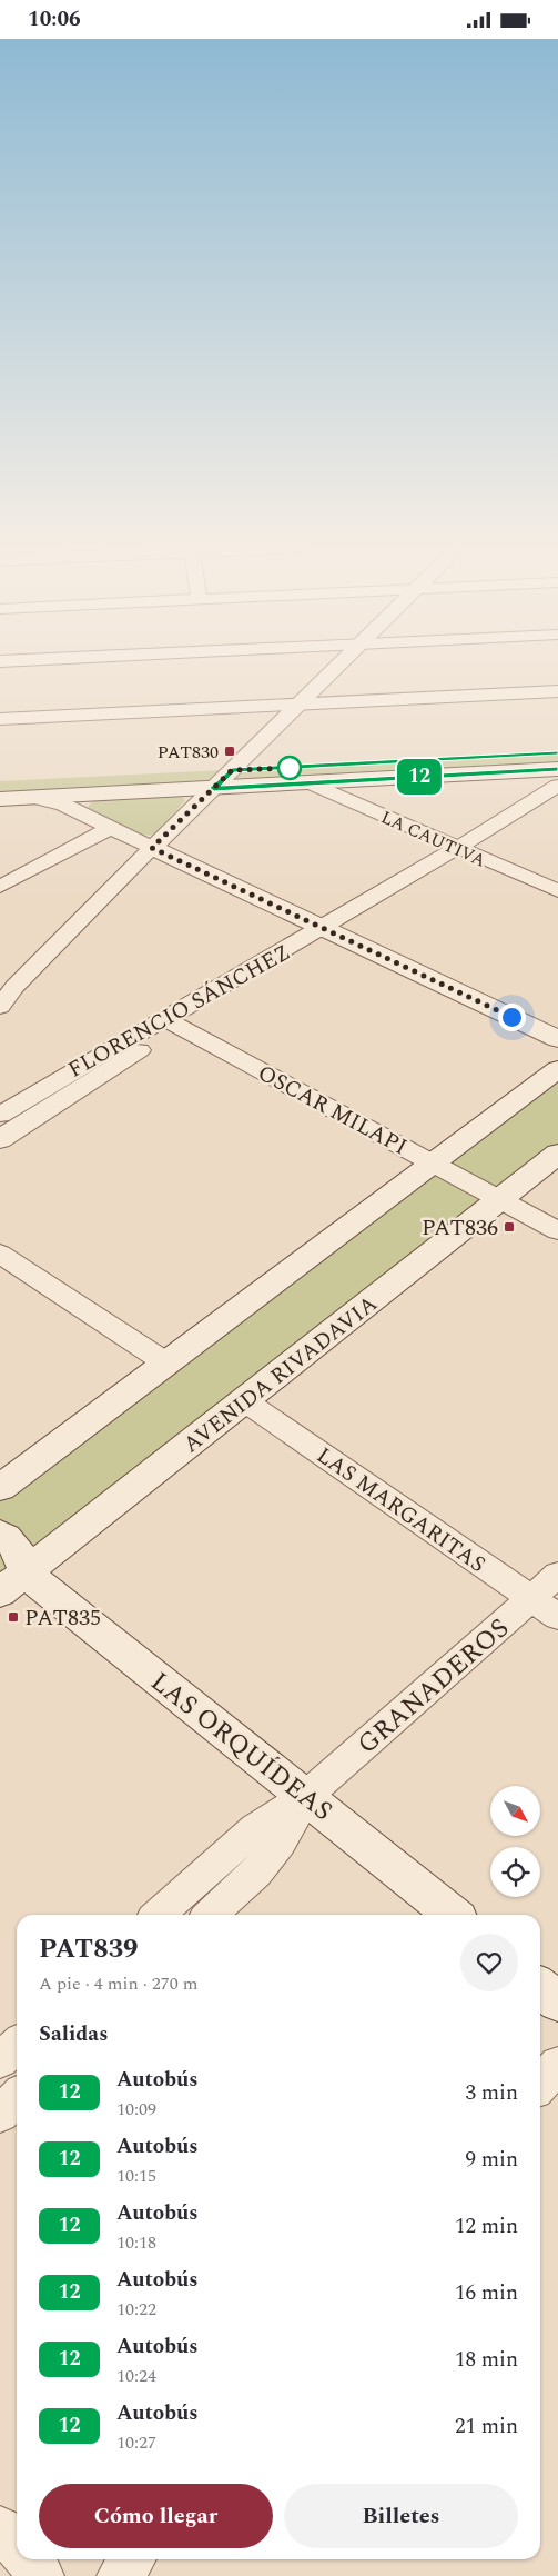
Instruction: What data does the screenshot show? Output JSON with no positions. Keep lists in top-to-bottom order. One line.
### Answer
{"streets":{"main road":["AVENIDA RIVADAVIA","LAS ORQUÍDEAS"],"street":["LA CAUTIVA","FLORENCIO SÁNCHEZ","OSCAR MILAPI","LAS MARGARITAS","GRANADEROS"]},"crossings":[["LA CAUTIVA","FLORENCIO SÁNCHEZ"],["FLORENCIO SÁNCHEZ","OSCAR MILAPI"],["OSCAR MILAPI","AVENIDA RIVADAVIA"],["AVENIDA RIVADAVIA","LAS MARGARITAS"],["AVENIDA RIVADAVIA","LAS ORQUÍDEAS"],["LAS MARGARITAS","GRANADEROS"],["GRANADEROS","LAS ORQUÍDEAS"]],"places":{"transit":["PAT830","PAT836","PAT835"]},"lines":["bus line 12"],"north":"bottom right","page":{"status":"10:06","on_map":"12","heading":[["PAT839","A pie · 4 min · 270 m"],"Salidas"],"list":[{"mark":"12","name":"Autobús","note":"10:09","value":"3 min"},{"mark":"12","name":"Autobús","note":"10:15","value":"9 min"},{"mark":"12","name":"Autobús","note":"10:18","value":"12 min"},{"mark":"12","name":"Autobús","note":"10:22","value":"16 min"},{"mark":"12","name":"Autobús","note":"10:24","value":"18 min"},{"mark":"12","name":"Autobús","note":"10:27","value":"21 min"}],"buttons":["Cómo llegar","Billetes"]}}
